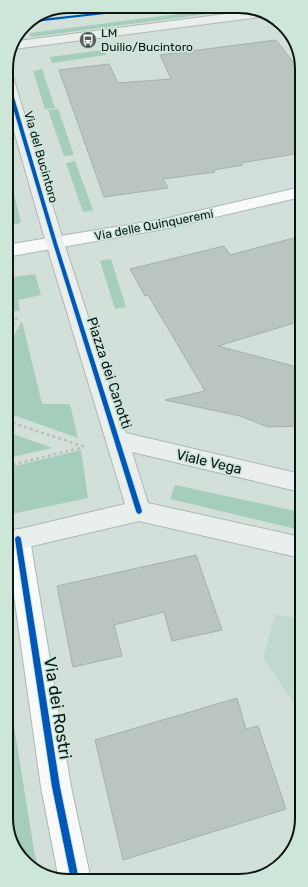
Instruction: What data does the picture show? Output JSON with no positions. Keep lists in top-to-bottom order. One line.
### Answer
{"streets":{"street":["Via del Bucintoro","Via delle Quinqueremi","Piazza dei Canotti","Viale Vega","Via dei Rostri"]},"crossings":[["Via del Bucintoro","Via delle Quinqueremi"],["Via del Bucintoro","Piazza dei Canotti"],["Via delle Quinqueremi","Piazza dei Canotti"],["Piazza dei Canotti","Viale Vega"]],"places":{"bus stop":["LM Duilio/Bucintoro"]}}
